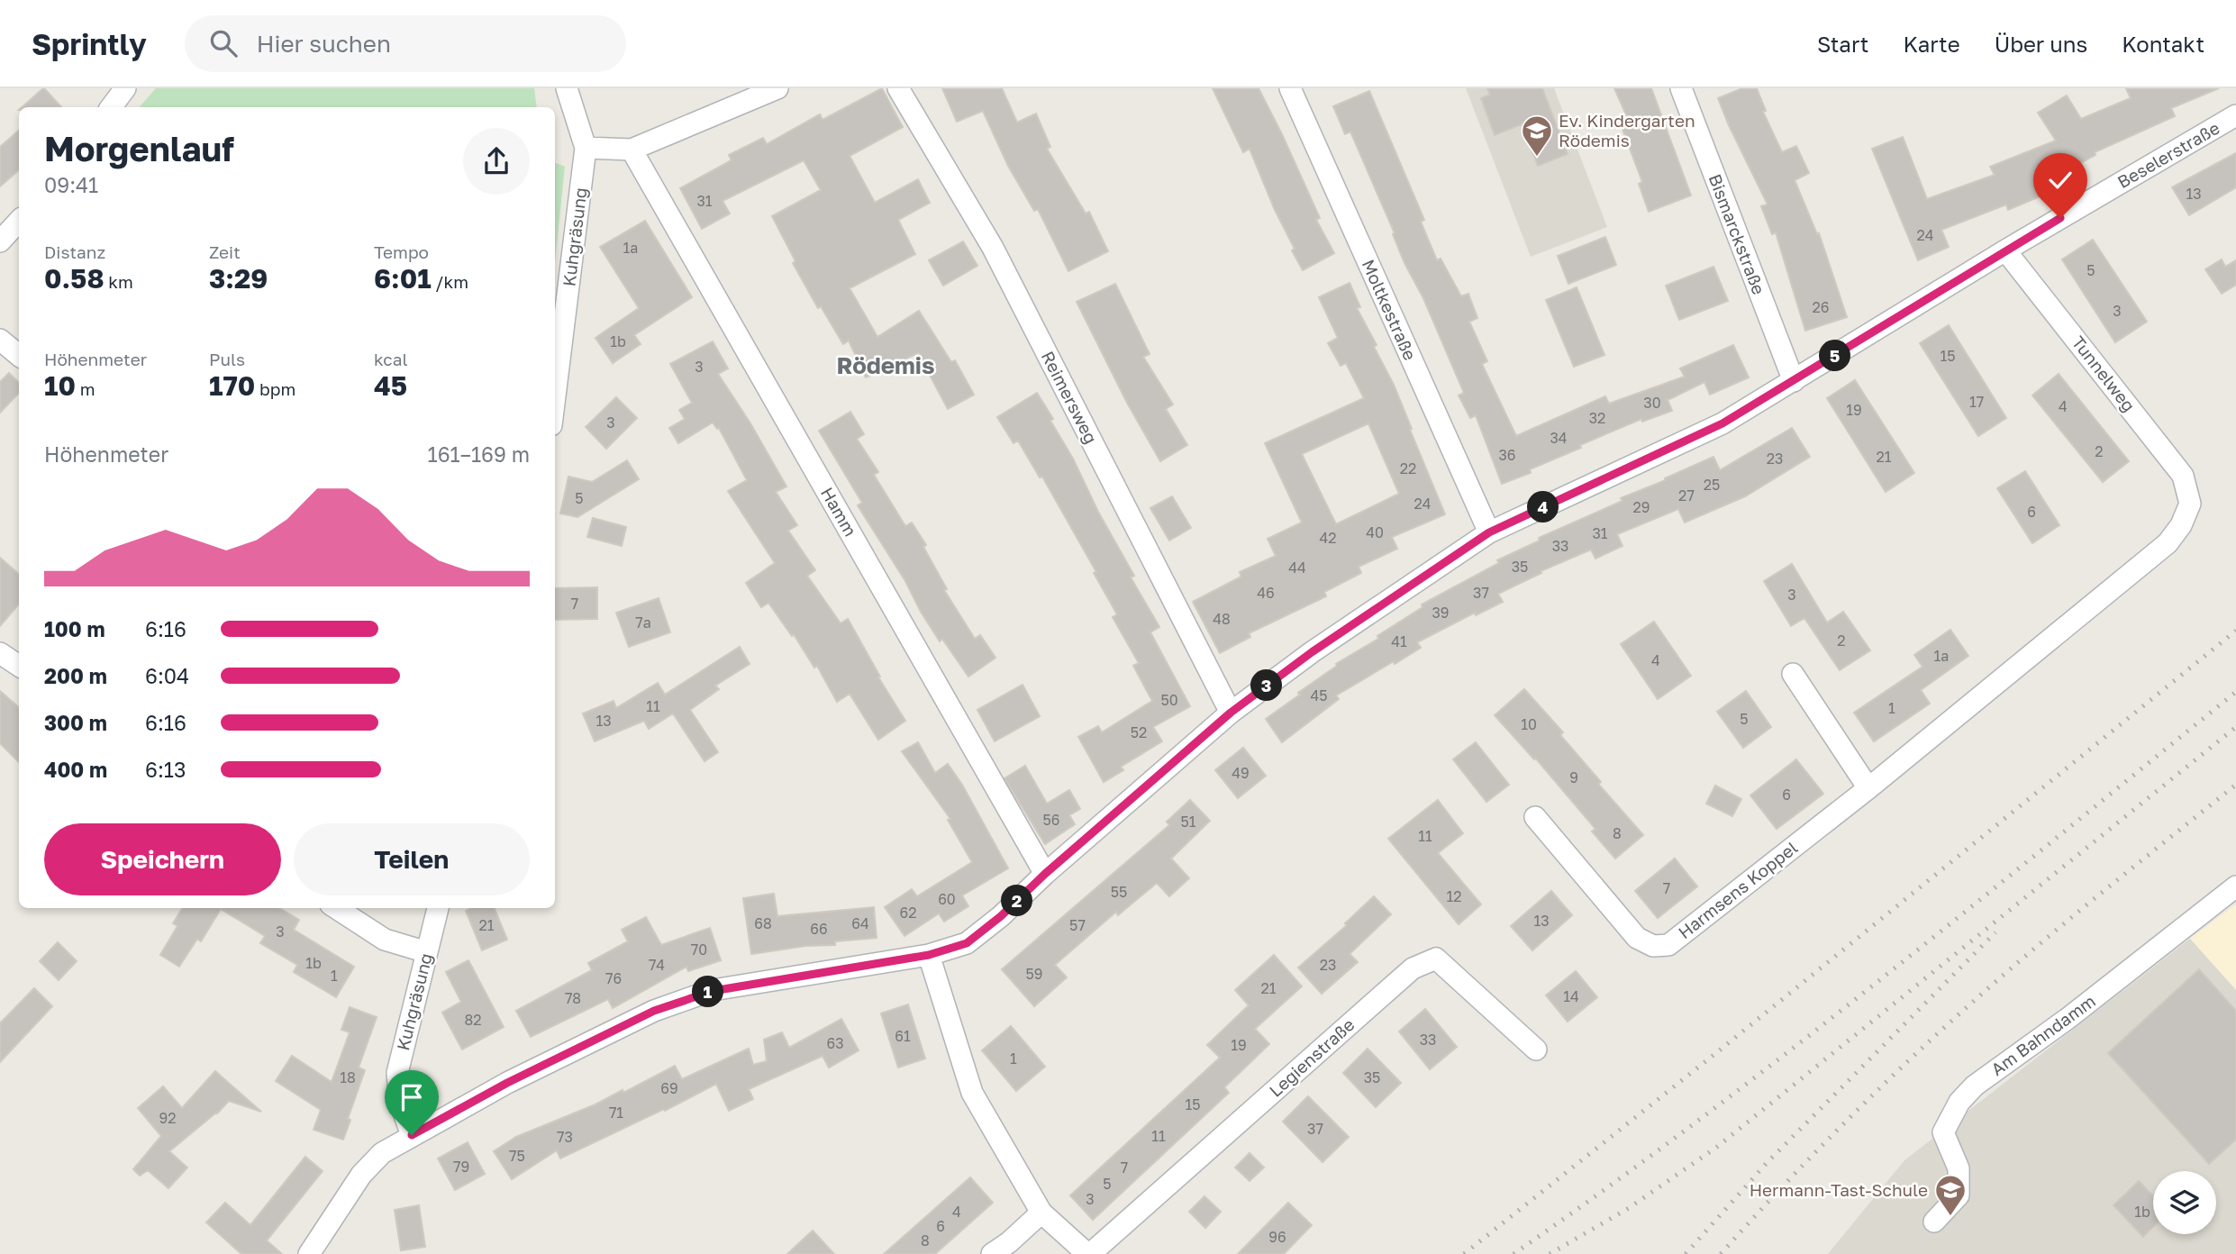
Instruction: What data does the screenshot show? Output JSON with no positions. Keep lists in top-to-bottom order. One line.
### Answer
{"streets":{"street":["Beselerstraße","Bismarckstraße","Kuhgräsung","Moltkestraße","Tunnelweg","Reimersweg","Hamm","Harmsens Koppel","Am Bahndamm","Legienstraße"]},"crossings":[["Beselerstraße","Bismarckstraße"],["Beselerstraße","Kuhgräsung"],["Beselerstraße","Moltkestraße"],["Beselerstraße","Tunnelweg"],["Beselerstraße","Reimersweg"],["Beselerstraße","Hamm"],["Beselerstraße","Legienstraße"],["Tunnelweg","Harmsens Koppel"]],"districts":["Rödemis"],"places":{"school or university":["Ev. Kindergarten Rödemis","Hermann-Tast-Schule"]},"house_numbers":["13","31","24","1a","5","26","3","1b","15","3","17","30","4","19","32","3","34","2","36","21","23","22","25","27","5","24","29","6","40","31","42","33","35","44","46","37","3","7","39","48","7a","2","41","1a","4","45","50","11","1","5","13","10","52","49","9","6","56","51","8","11","7","55","12","60","62","13","68","64","21","57","66","3","70","1b","74","23","59","1","76","21","14","78","82","61","33","63","19","1","18","35","69","15","71","92","37","11","73","75","79","7","5","3","4","1b","6","96","8"],"page":{"header":"Sprintly","search":"Hier suchen","nav":["Start","Karte","Über uns","Kontakt"],"heading":["Morgenlauf","09:41"],"stats":[["Distanz","0.58 km"],["Zeit","3:29"],["Tempo","6:01 /km"],["Höhenmeter","10 m"],["Puls","170 bpm"],["kcal","45"]],"pins":["5","4","3","2","1"],"chart":["Höhenmeter","161–169 m"],"list":[{"name":"100 m","note":"6:16"},{"name":"200 m","note":"6:04"},{"name":"300 m","note":"6:16"},{"name":"400 m","note":"6:13"}],"buttons":["Speichern","Teilen"]}}
